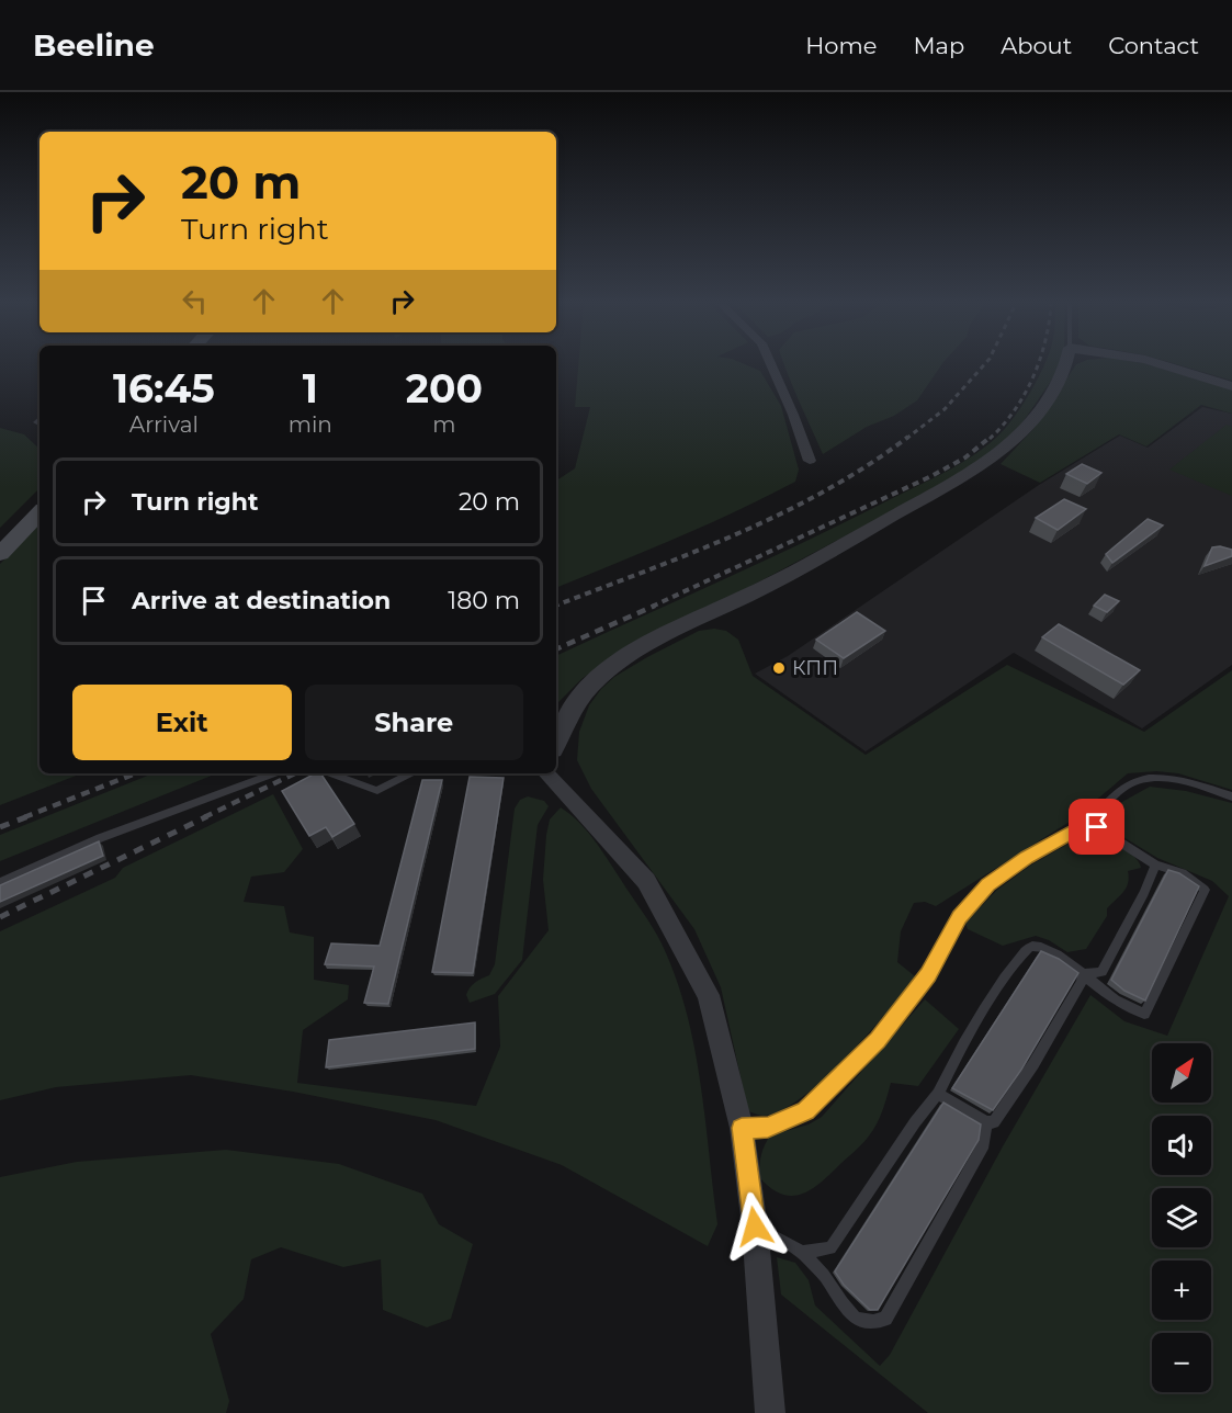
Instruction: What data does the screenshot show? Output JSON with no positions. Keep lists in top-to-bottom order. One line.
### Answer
{"places":["КПП"],"north":"top right","page":{"header":"Beeline","nav":["Home","Map","About","Contact"],"turn":["20 m","Turn right"],"eta":["16:45","Arrival","1","min","200","m"],"list":[{"name":"Turn right","value":"20 m"},{"name":"Arrive at destination","value":"180 m"}],"buttons":["Exit","Share"],"map_buttons":["+","−"]}}
